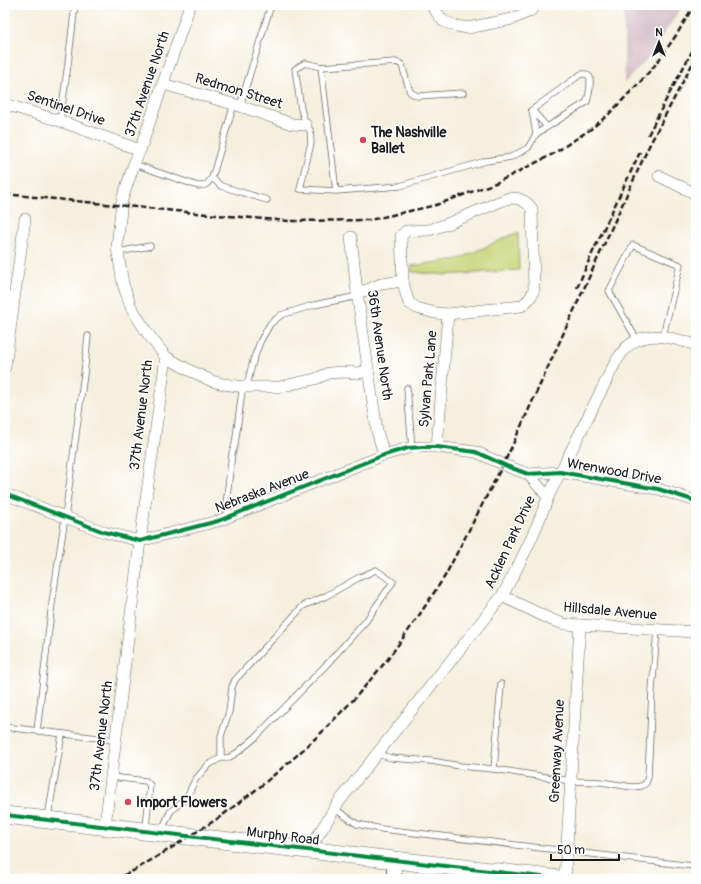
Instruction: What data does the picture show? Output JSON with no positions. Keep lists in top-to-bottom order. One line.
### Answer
{"streets":{"main road":["Murphy Road"],"street":["37th Avenue North","Redmon Street","Sentinel Drive","36th Avenue North","Sylvan Park Lane","Wrenwood Drive","Nebraska Avenue","Acklen Park Drive","Hillsdale Avenue","Greenway Avenue"]},"crossings":[["37th Avenue North","Redmon Street"],["37th Avenue North","Sentinel Drive"],["37th Avenue North","Nebraska Avenue"],["37th Avenue North","Murphy Road"],["36th Avenue North","Nebraska Avenue"],["Sylvan Park Lane","Nebraska Avenue"],["Wrenwood Drive","Nebraska Avenue"],["Wrenwood Drive","Acklen Park Drive"],["Acklen Park Drive","Hillsdale Avenue"],["Acklen Park Drive","Murphy Road"],["Hillsdale Avenue","Greenway Avenue"]],"places":["The Nashville Ballet","Import Flowers"],"scale_bar":"50 m","north":"top"}
